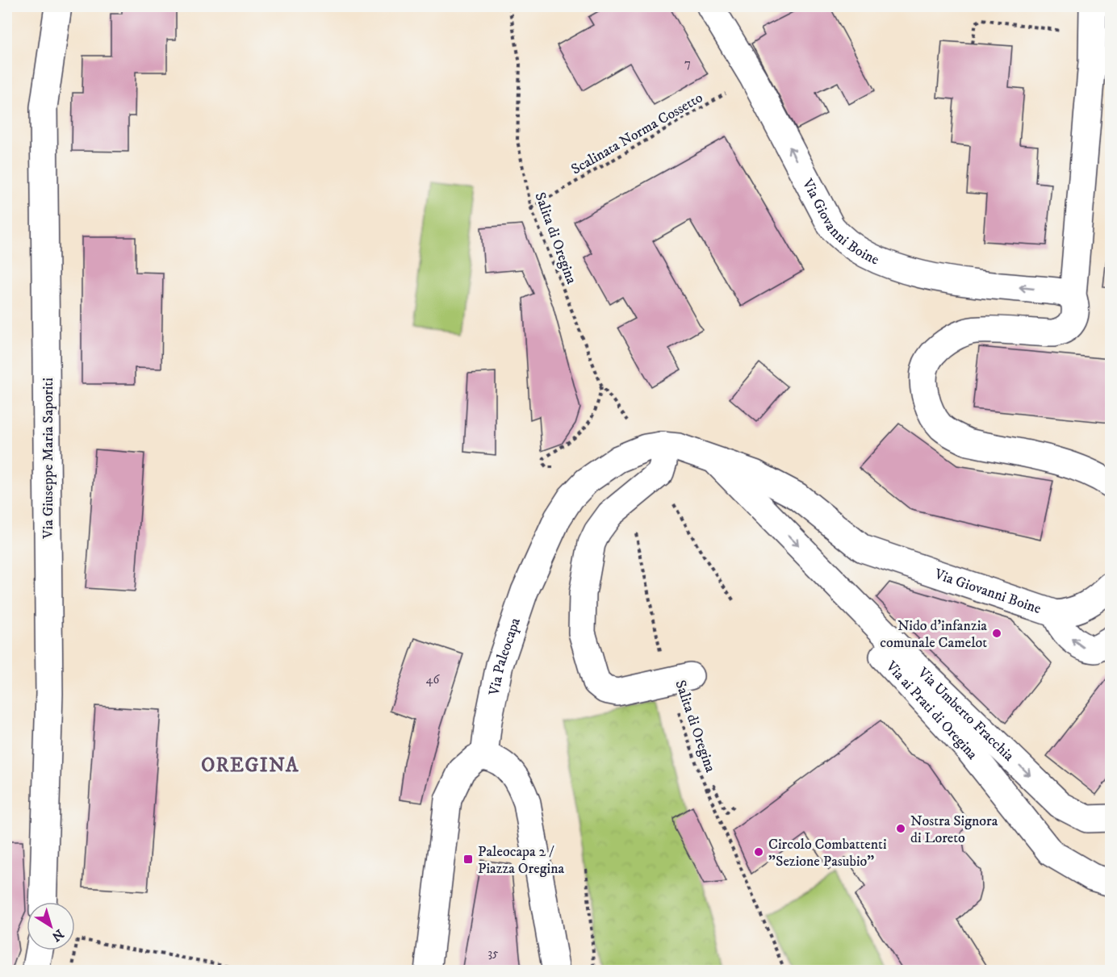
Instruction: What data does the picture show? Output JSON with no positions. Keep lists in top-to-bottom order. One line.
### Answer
{"streets":{"street":["Via Giovanni Boine","Via Giuseppe Maria Saporiti","Via Paleocapa","Via ai Prati di Oregina","Via Umberto Fracchia"],"path":["Scalinata Norma Cossetto","Salita di Oregina"]},"crossings":[["Scalinata Norma Cossetto","Via Giovanni Boine"],["Scalinata Norma Cossetto","Salita di Oregina"],["Via Giovanni Boine","Via Paleocapa"],["Via Giovanni Boine","Via Umberto Fracchia"],["Via Paleocapa","Via Umberto Fracchia"],["Via ai Prati di Oregina","Via Umberto Fracchia"]],"one_way":["Via Giovanni Boine","Via Umberto Fracchia"],"districts":["OREGINA"],"places":{"other":["Nido d'infanzia comunale Camelot","Nostra Signora di Loreto","Circolo Combattenti \"Sezione Pasubio\""],"transit":["Paleocapa 2 / Piazza Oregina"]},"house_numbers":["7","46","35"],"north":"bottom right"}
